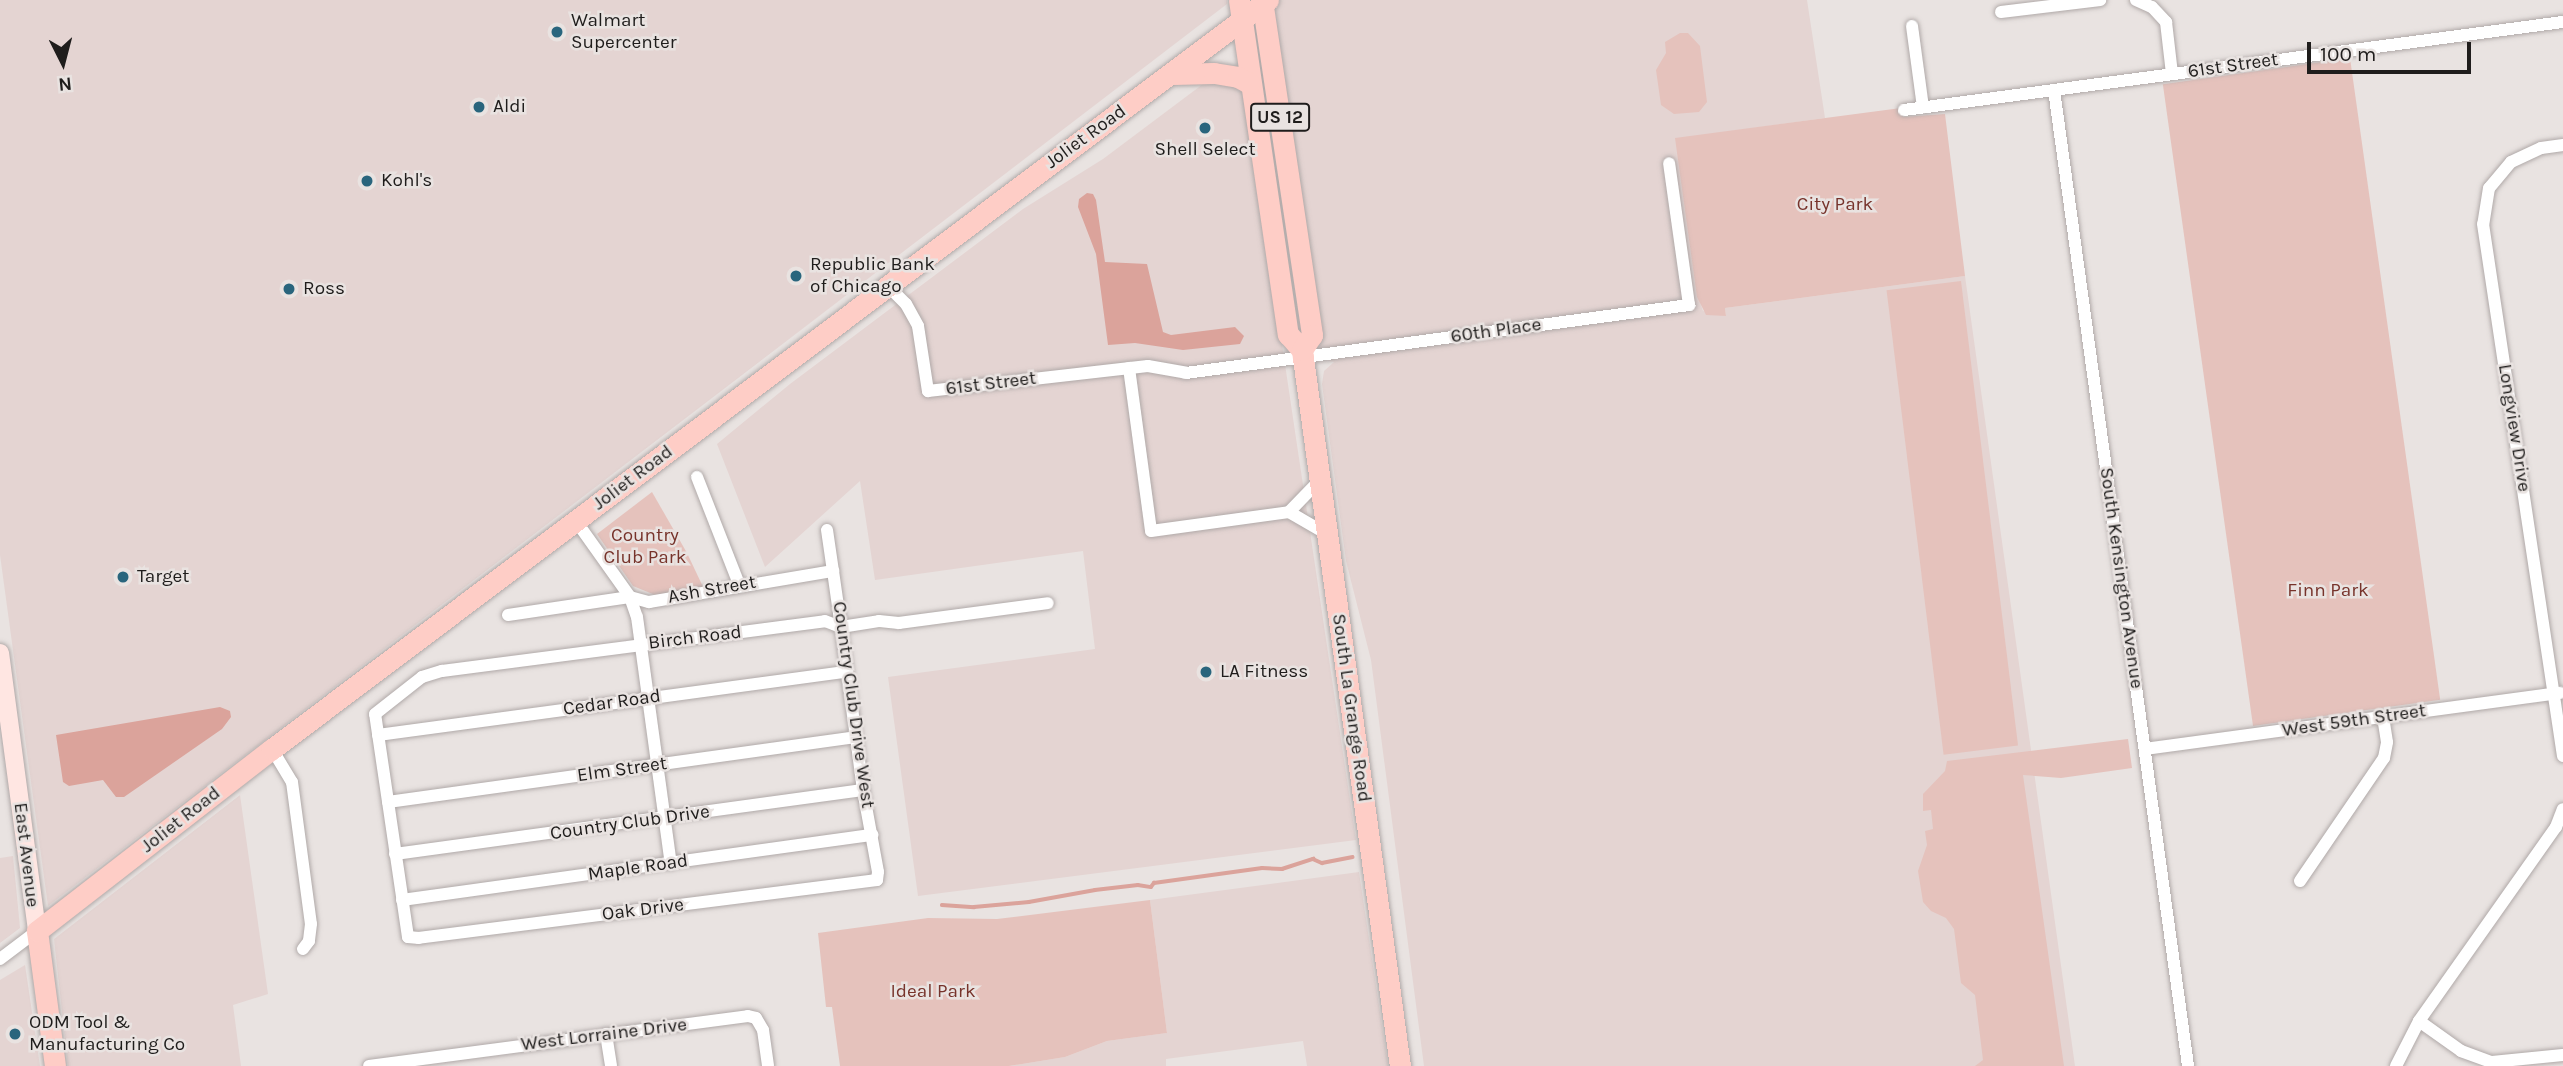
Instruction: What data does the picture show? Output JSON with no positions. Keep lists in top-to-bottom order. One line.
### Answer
{"streets":{"main road":["US 12","Joliet Road","South La Grange Road"],"street":["61st Street","60th Place","Longview Drive","South Kensington Avenue","Ash Street","Birch Road","Cedar Road","Country Club Drive West","West 59th Street","Elm Street","Country Club Drive","East Avenue","Maple Road","Oak Drive","West Lorraine Drive"]},"crossings":[["61st Street","Joliet Road"],["61st Street","60th Place"],["61st Street","South Kensington Avenue"],["61st Street","South La Grange Road"],["Joliet Road","South La Grange Road"],["Joliet Road","East Avenue"],["60th Place","South La Grange Road"],["Longview Drive","West 59th Street"],["South Kensington Avenue","West 59th Street"],["Ash Street","Country Club Drive West"],["Birch Road","Cedar Road"],["Birch Road","Country Club Drive West"],["Cedar Road","Country Club Drive West"],["Country Club Drive West","Elm Street"],["Country Club Drive West","Country Club Drive"],["Country Club Drive West","Maple Road"],["Country Club Drive West","Oak Drive"],["Maple Road","Oak Drive"]],"parks":["City Park","Country Club Park","Finn Park","Ideal Park"],"places":["Walmart Supercenter","Aldi","Shell Select","Kohl's","Republic Bank of Chicago","Ross","Target","LA Fitness","ODM Tool & Manufacturing Co"],"scale_bar":"100 m","north":"bottom"}
